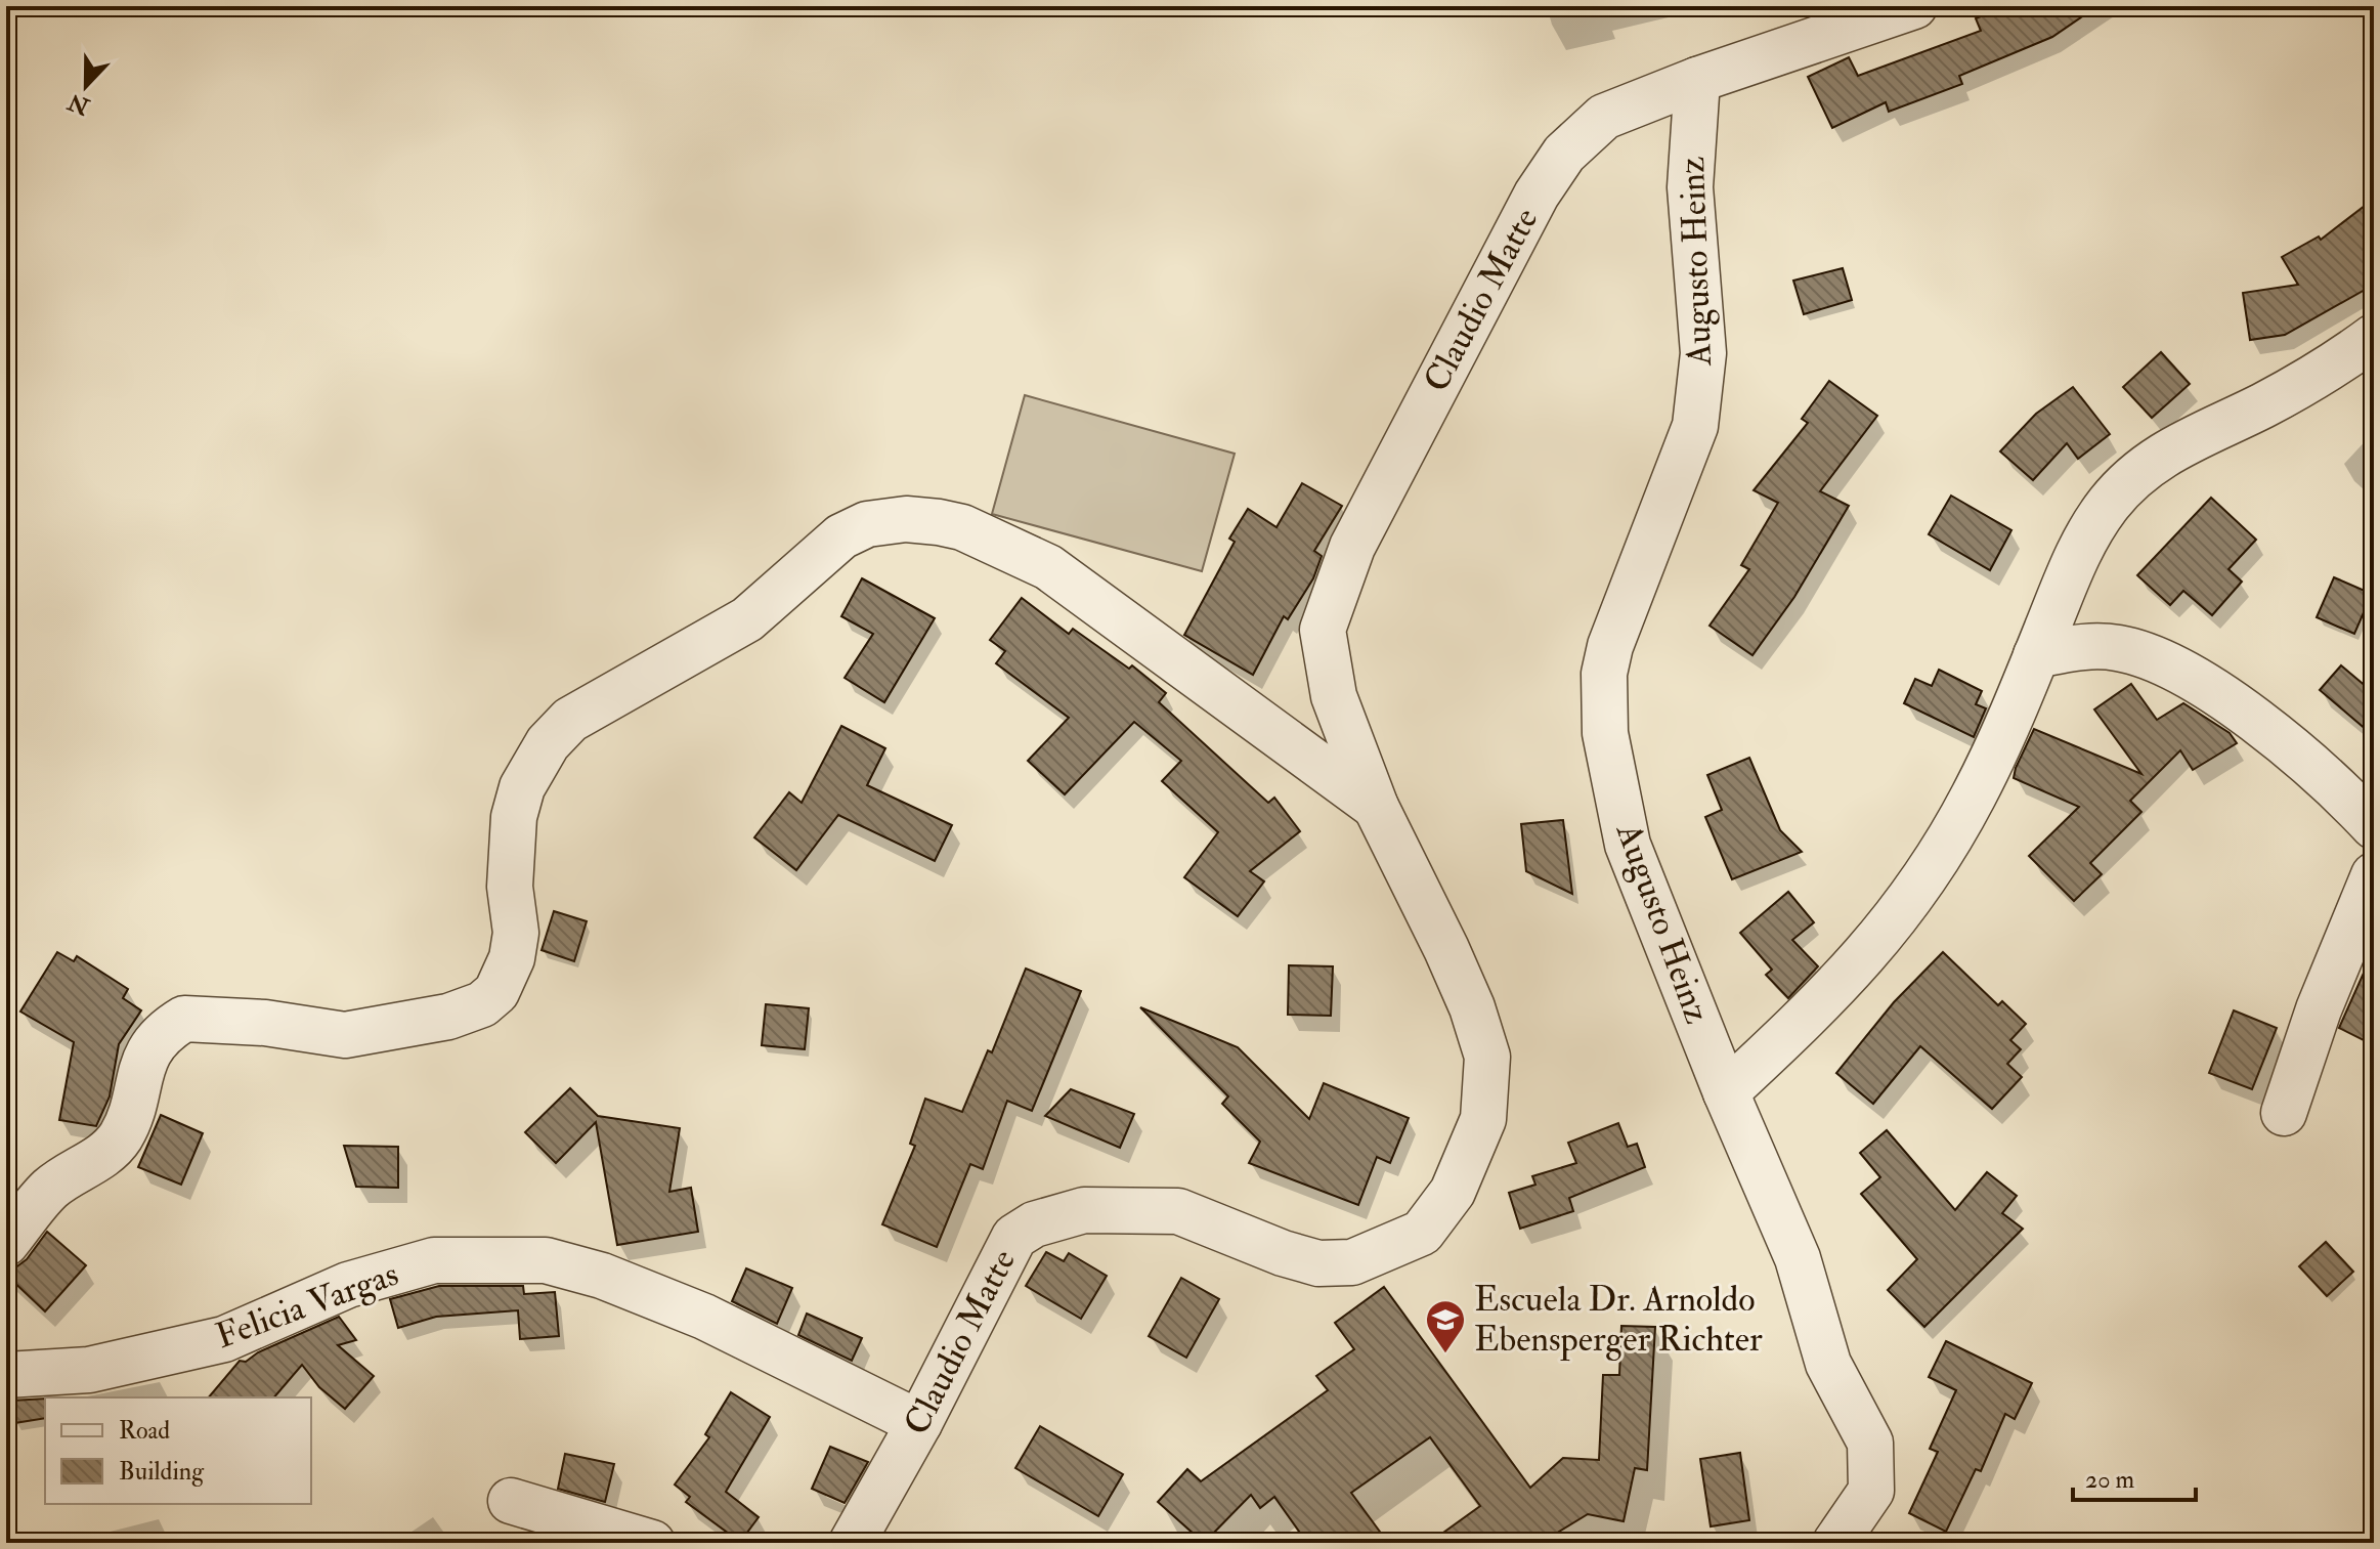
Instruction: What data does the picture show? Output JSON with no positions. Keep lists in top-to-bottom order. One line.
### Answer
{"streets":{"street":["Augusto Heinz","Claudio Matte","Felicia Vargas"]},"crossings":[["Augusto Heinz","Claudio Matte"],["Claudio Matte","Felicia Vargas"]],"places":{"school or university":["Escuela Dr. Arnoldo Ebensperger Richter"]},"legend":["Road","Building"],"scale_bar":"20 m","north":"bottom"}
